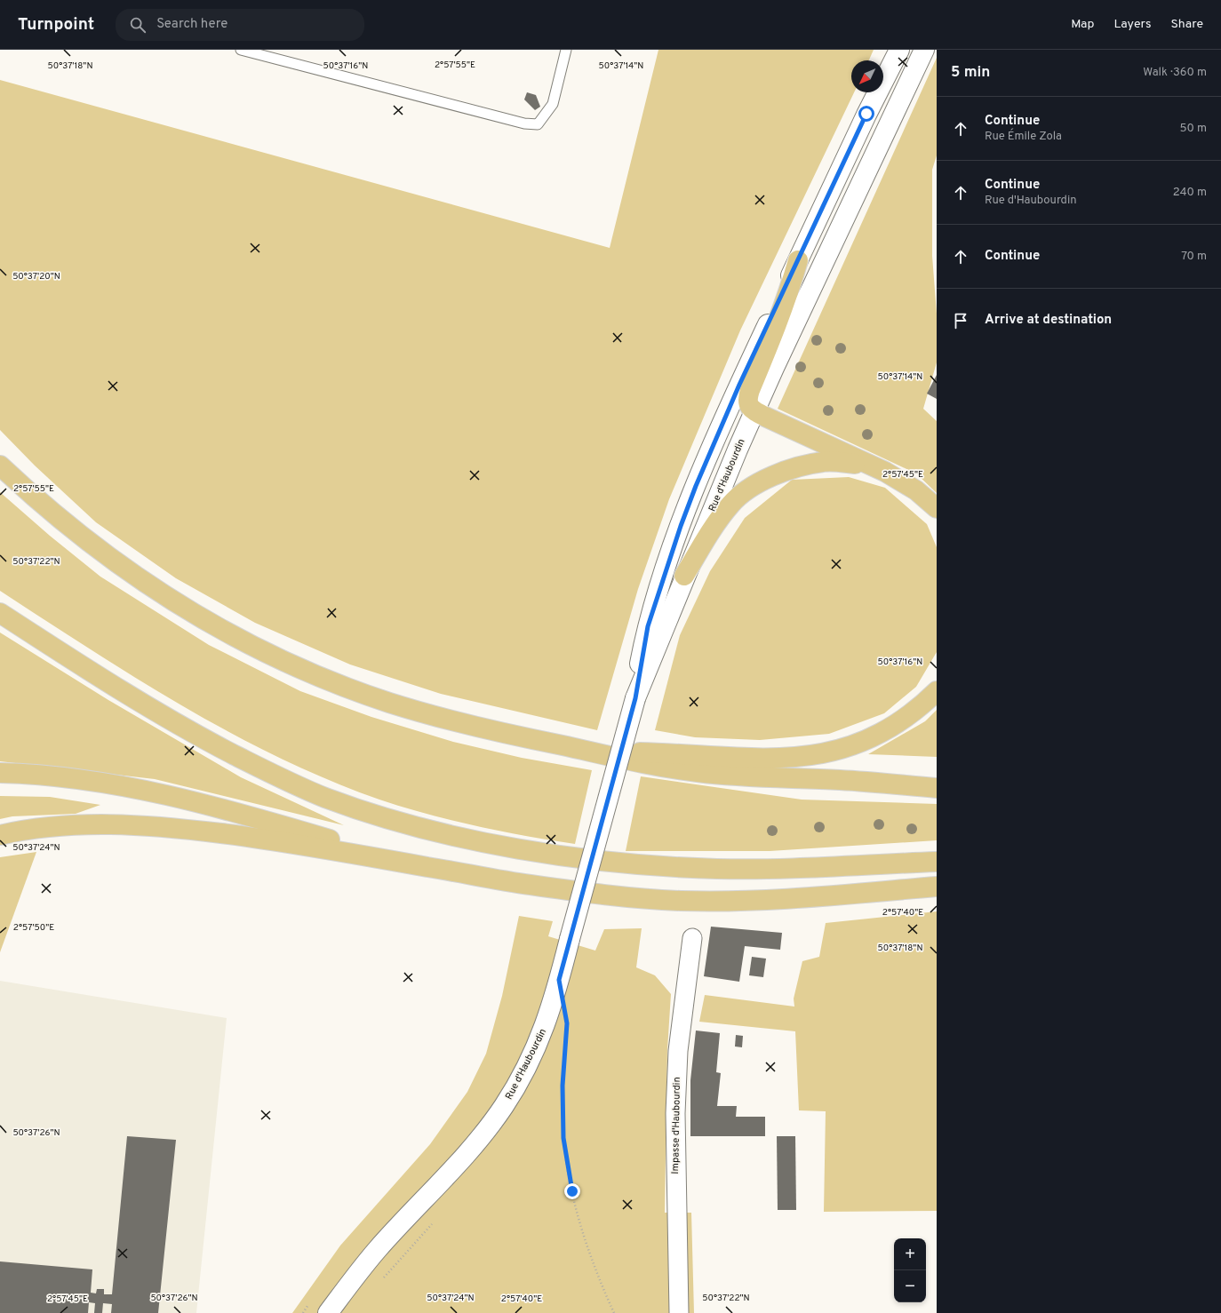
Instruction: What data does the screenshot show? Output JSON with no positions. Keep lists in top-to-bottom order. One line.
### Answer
{"streets":{"main road":["Rue d'Haubourdin"],"street":["Impasse d'Haubourdin"]},"north":"bottom left","page":{"header":"Turnpoint","search":"Search here","nav":["Map","Layers","Share"],"heading":["5 min","Walk · 360 m"],"list":[["Continue","Rue Émile Zola","50 m"],["Continue","Rue d'Haubourdin","240 m"],["Continue","70 m"],"Arrive at destination"],"map_buttons":["+","−"]},"coordinates":["2°57'55\"E","50°37'18\"N","50°37'16\"N","50°37'14\"N","50°37'20\"N","2°57'45\"E","50°37'22\"N","50°37'24\"N","2°57'40\"E","2°57'50\"E","50°37'26\"N"]}
